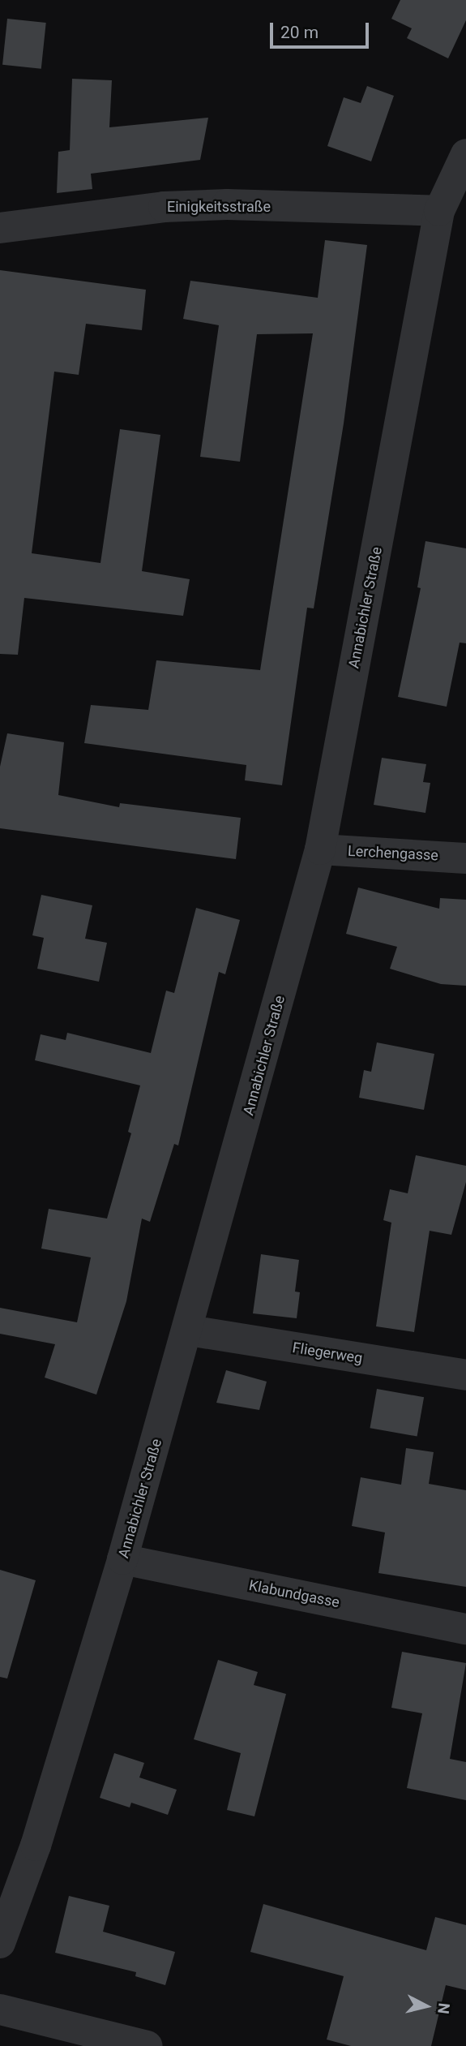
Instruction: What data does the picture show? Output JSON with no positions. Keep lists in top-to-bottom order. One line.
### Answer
{"streets":{"street":["Einigkeitsstraße","Annabichler Straße","Lerchengasse","Fliegerweg","Klabundgasse"]},"crossings":[["Einigkeitsstraße","Annabichler Straße"],["Annabichler Straße","Lerchengasse"],["Annabichler Straße","Fliegerweg"],["Annabichler Straße","Klabundgasse"]],"scale_bar":"20 m","north":"right"}
